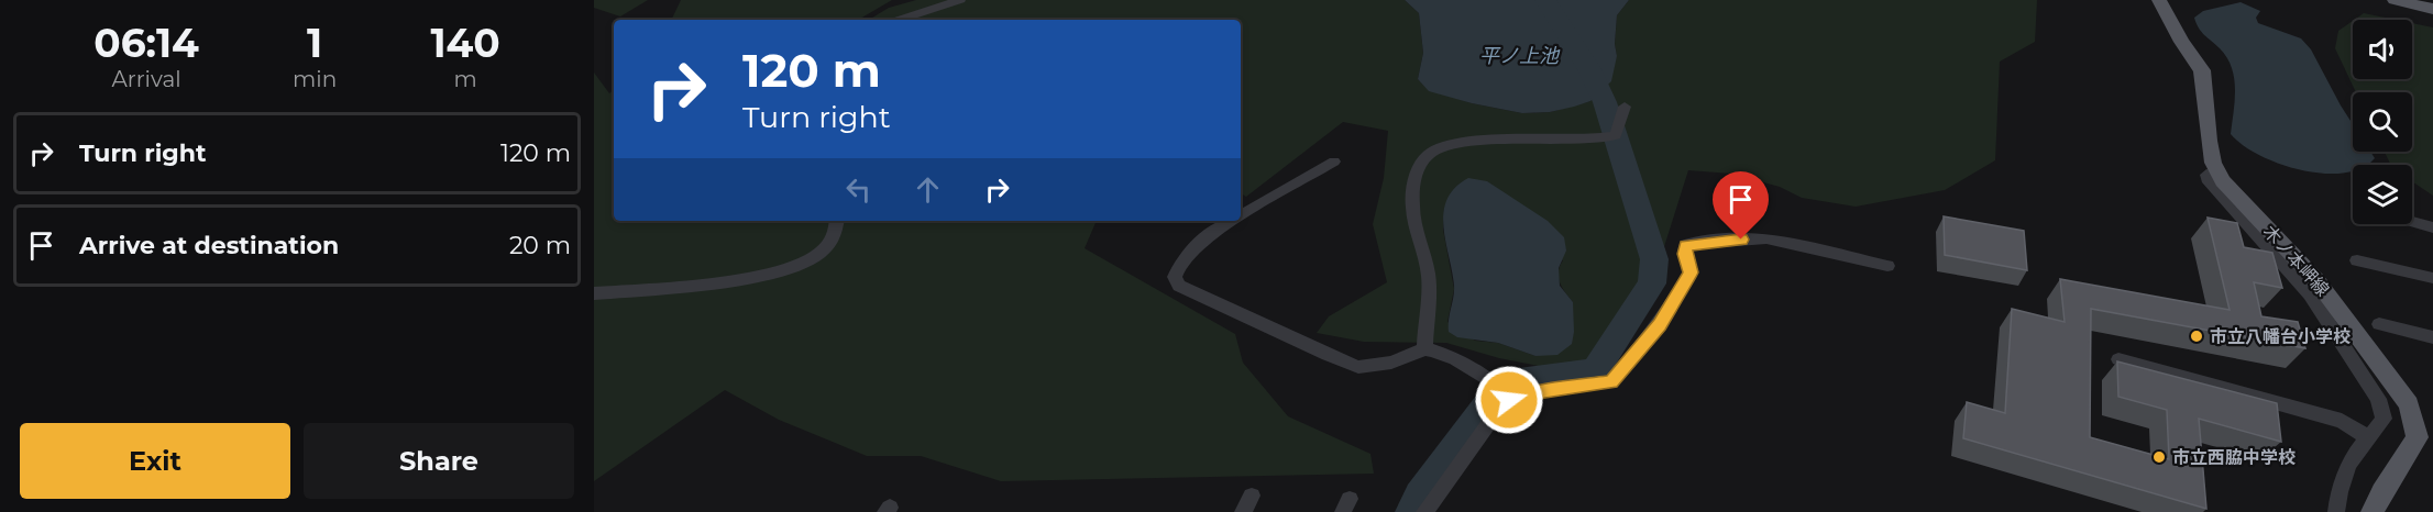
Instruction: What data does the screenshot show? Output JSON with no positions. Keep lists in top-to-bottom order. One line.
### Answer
{"streets":{"main road":["木ノ本岬線"]},"water":["平ノ上池"],"places":["市立八幡台小学校","市立西脇中学校"],"page":{"eta":["06:14","Arrival","1","min","140","m"],"turn":["120 m","Turn right"],"list":[{"name":"Turn right","value":"120 m"},{"name":"Arrive at destination","value":"20 m"}],"buttons":["Exit","Share"]}}
